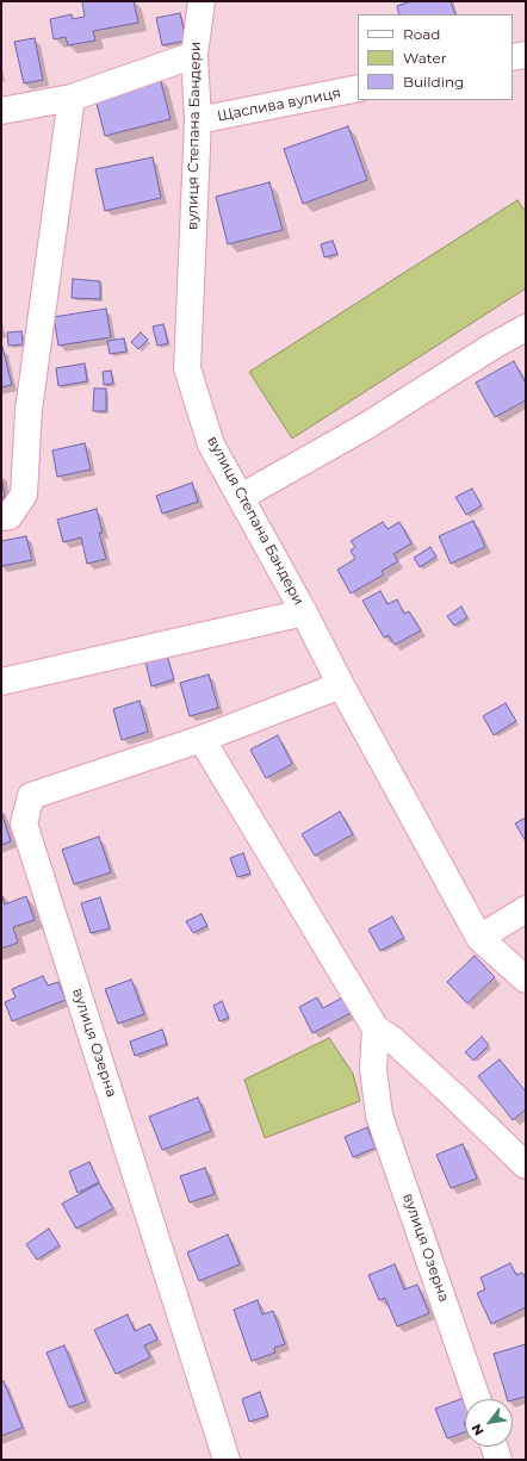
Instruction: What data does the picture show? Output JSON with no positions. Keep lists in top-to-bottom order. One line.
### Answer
{"streets":{"street":["Щаслива вулиця","вулиця Степана Бандери","вулиця Озерна"]},"crossings":[["Щаслива вулиця","вулиця Степана Бандери"],["вулиця Степана Бандери","вулиця Озерна"]],"legend":["Road","Water","Building"],"north":"bottom left"}
